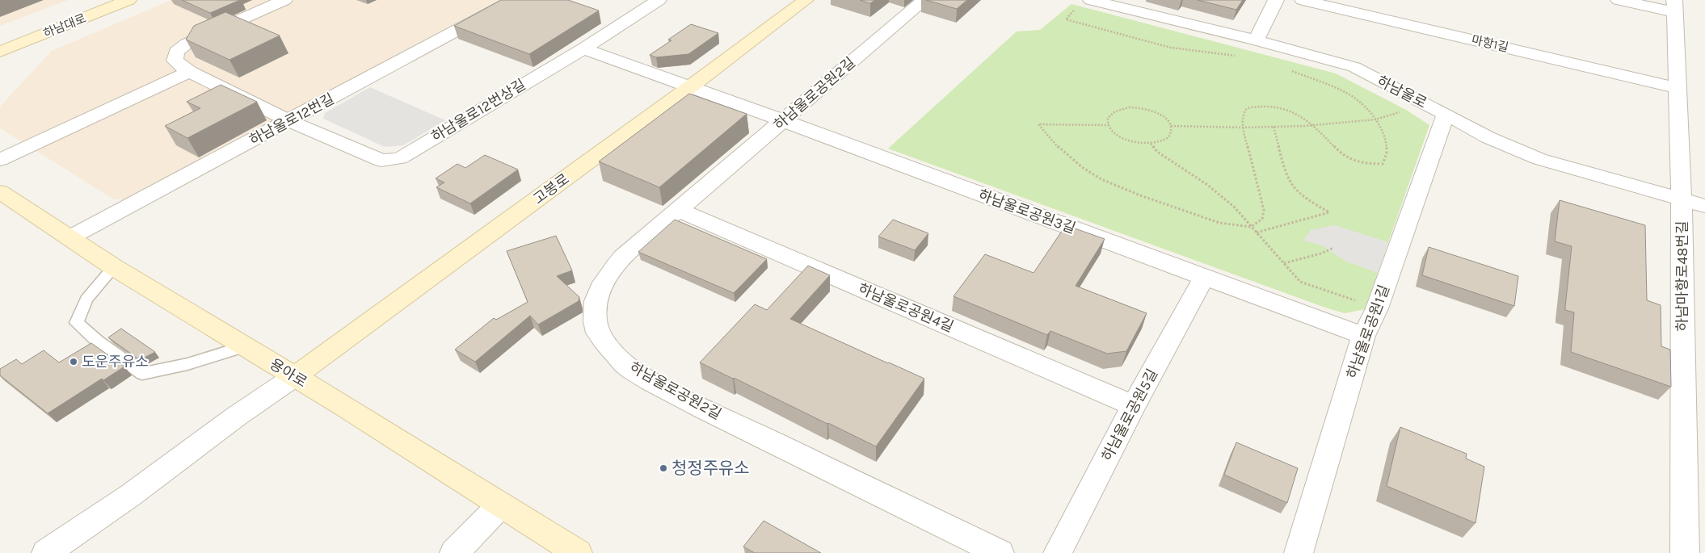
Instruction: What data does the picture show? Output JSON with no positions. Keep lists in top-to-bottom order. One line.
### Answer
{"streets":{"main road":["하남대로","고봉로","용아로"],"street":["마항1길","하남울로","하남울로공원2길","하남울로12번상길","하남울로12번길","하남울로공원3길","하남마항로48번길","하남울로공원4길","하남울로공원1길","하남울로공원5길"]},"crossings":[["마항1길","하남마항로48번길"],["하남울로","하남마항로48번길"],["하남울로","하남울로공원1길"],["하남울로공원2길","하남울로공원3길"],["하남울로공원2길","하남울로공원4길"],["하남울로12번상길","하남울로12번길"],["하남울로12번상길","하남울로공원3길"],["하남울로12번길","용아로"],["고봉로","하남울로공원3길"],["고봉로","용아로"],["하남울로공원3길","하남울로공원1길"],["하남울로공원3길","하남울로공원5길"],["하남울로공원4길","하남울로공원5길"]],"places":["도운주유소","청정주유소"]}
